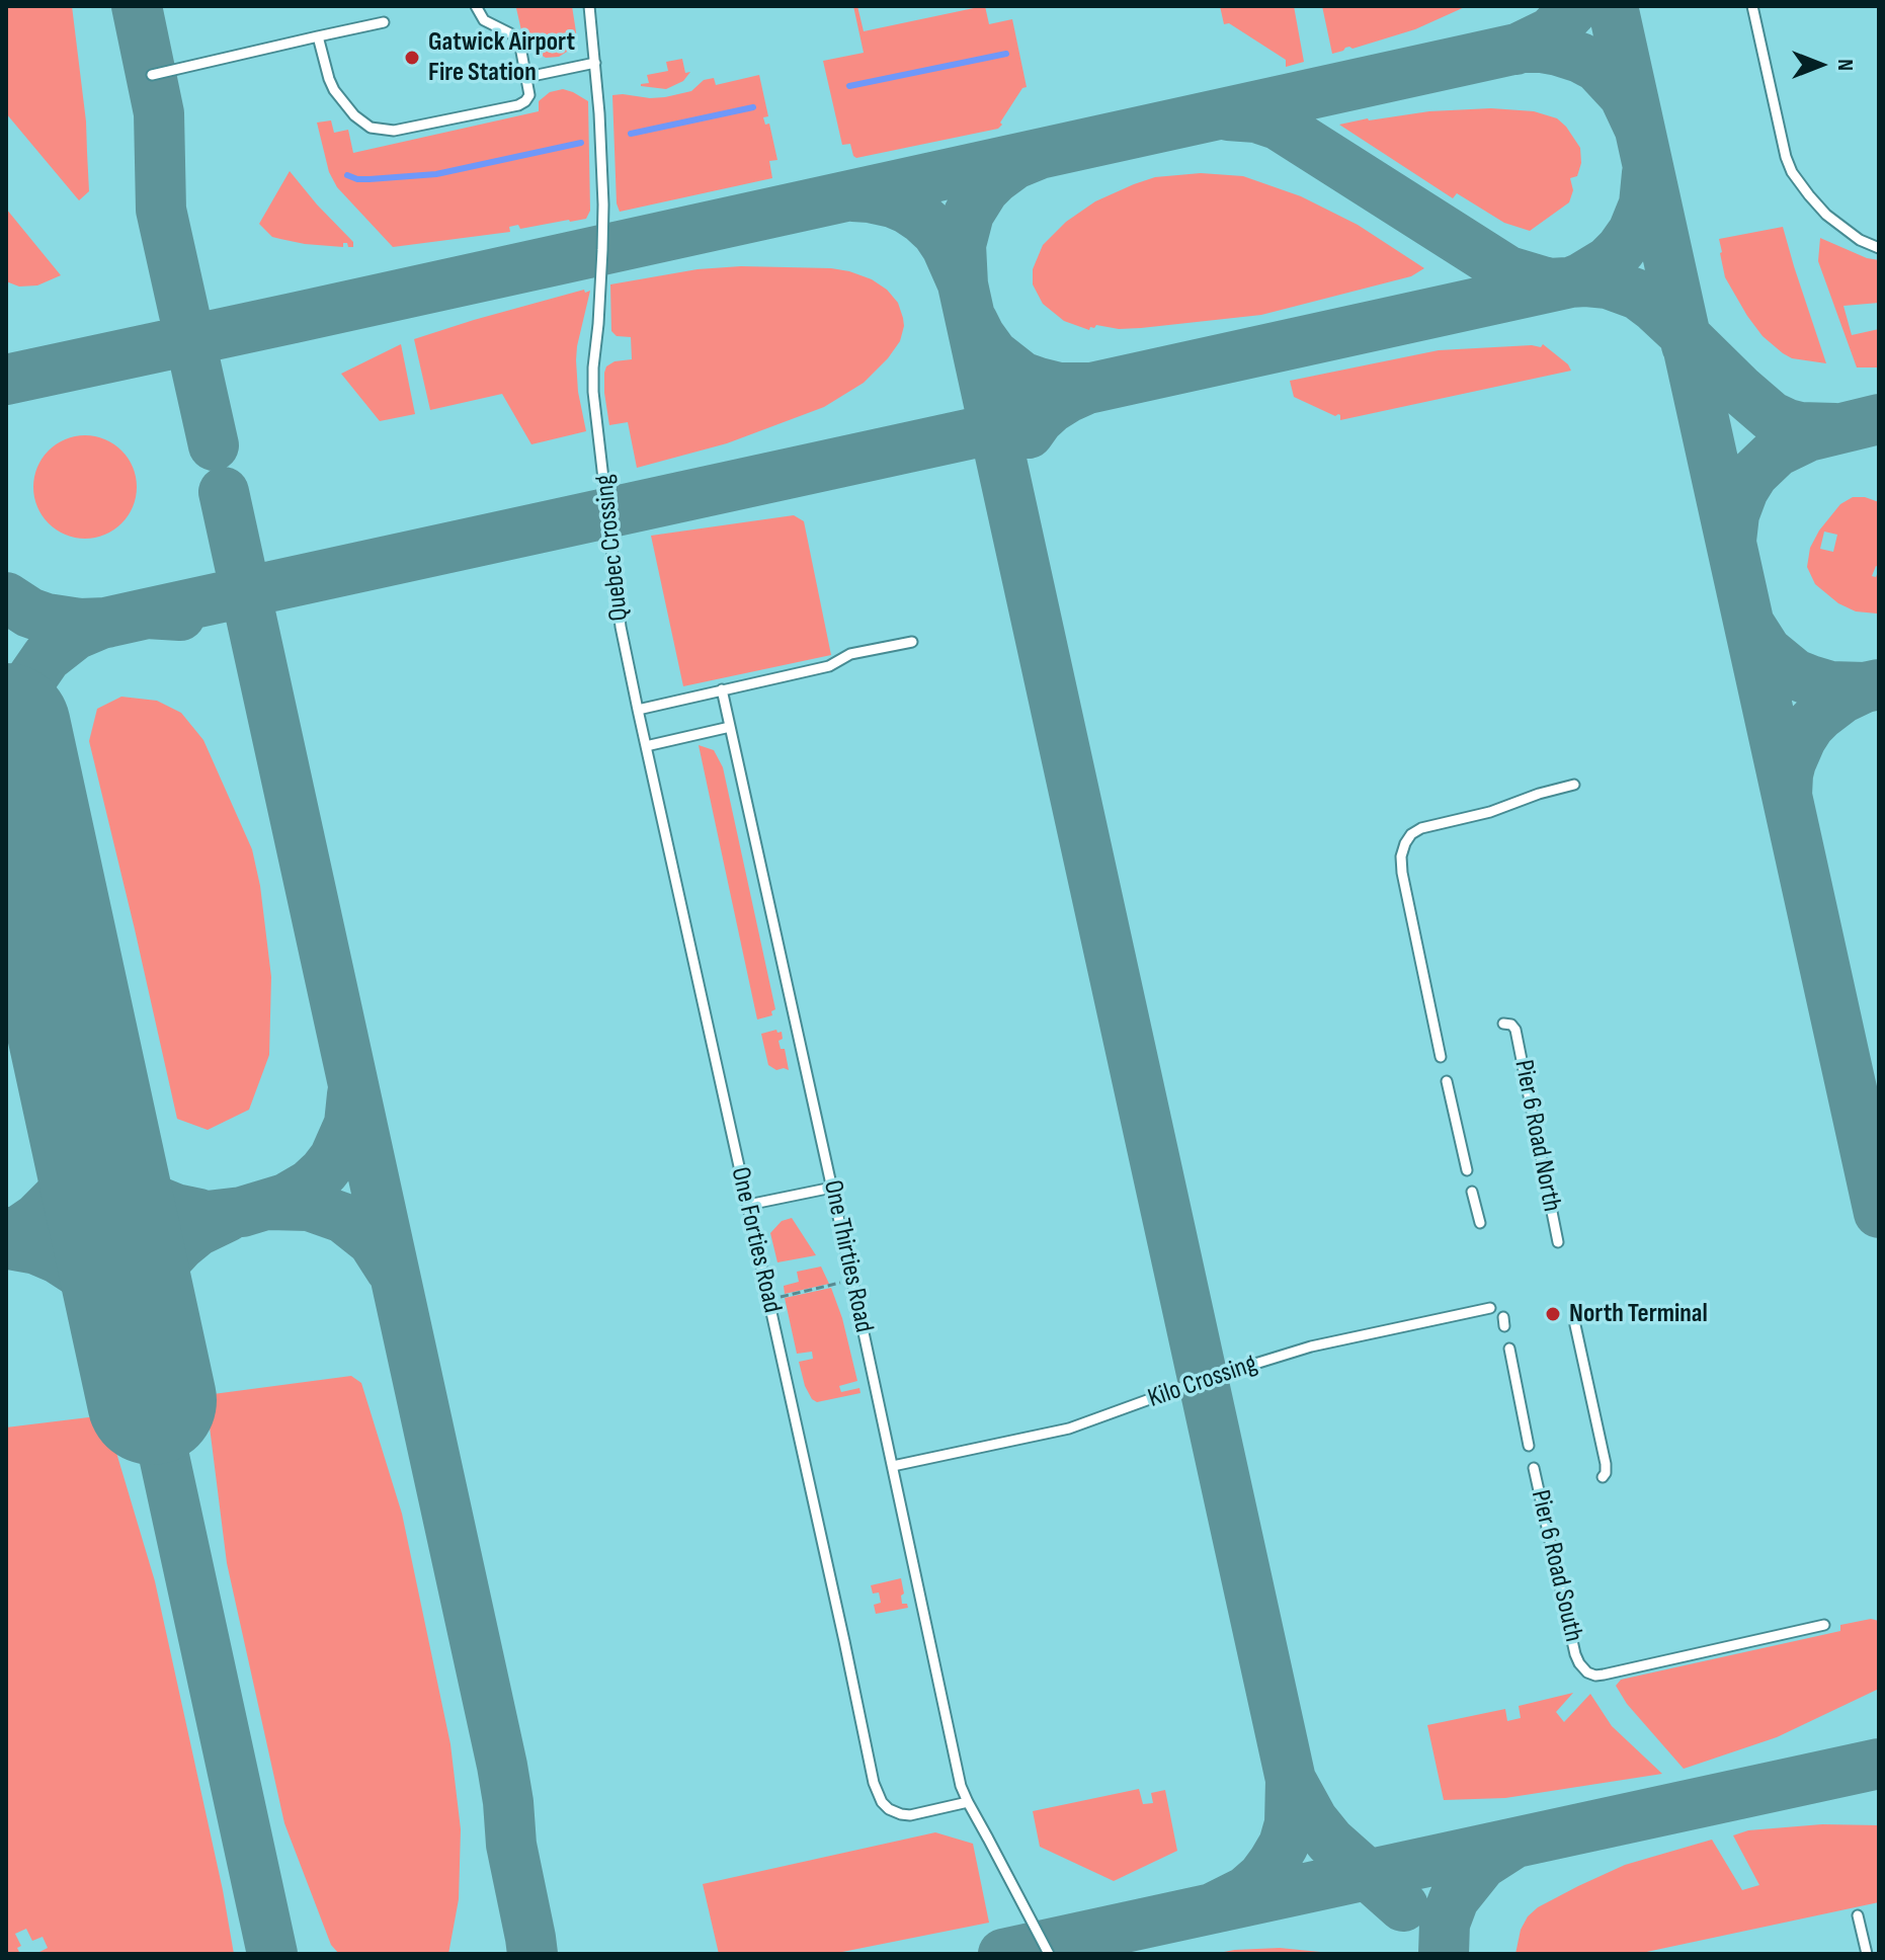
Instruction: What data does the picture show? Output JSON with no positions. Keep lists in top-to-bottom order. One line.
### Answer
{"streets":{"lane":["Quebec Crossing","Pier 6 Road North","One Forties Road","One Thirties Road","Kilo Crossing","Pier 6 Road South"]},"crossings":[["Quebec Crossing","One Forties Road"],["One Forties Road","One Thirties Road"],["One Thirties Road","Kilo Crossing"]],"places":["Gatwick Airport Fire Station","North Terminal"],"north":"right"}
